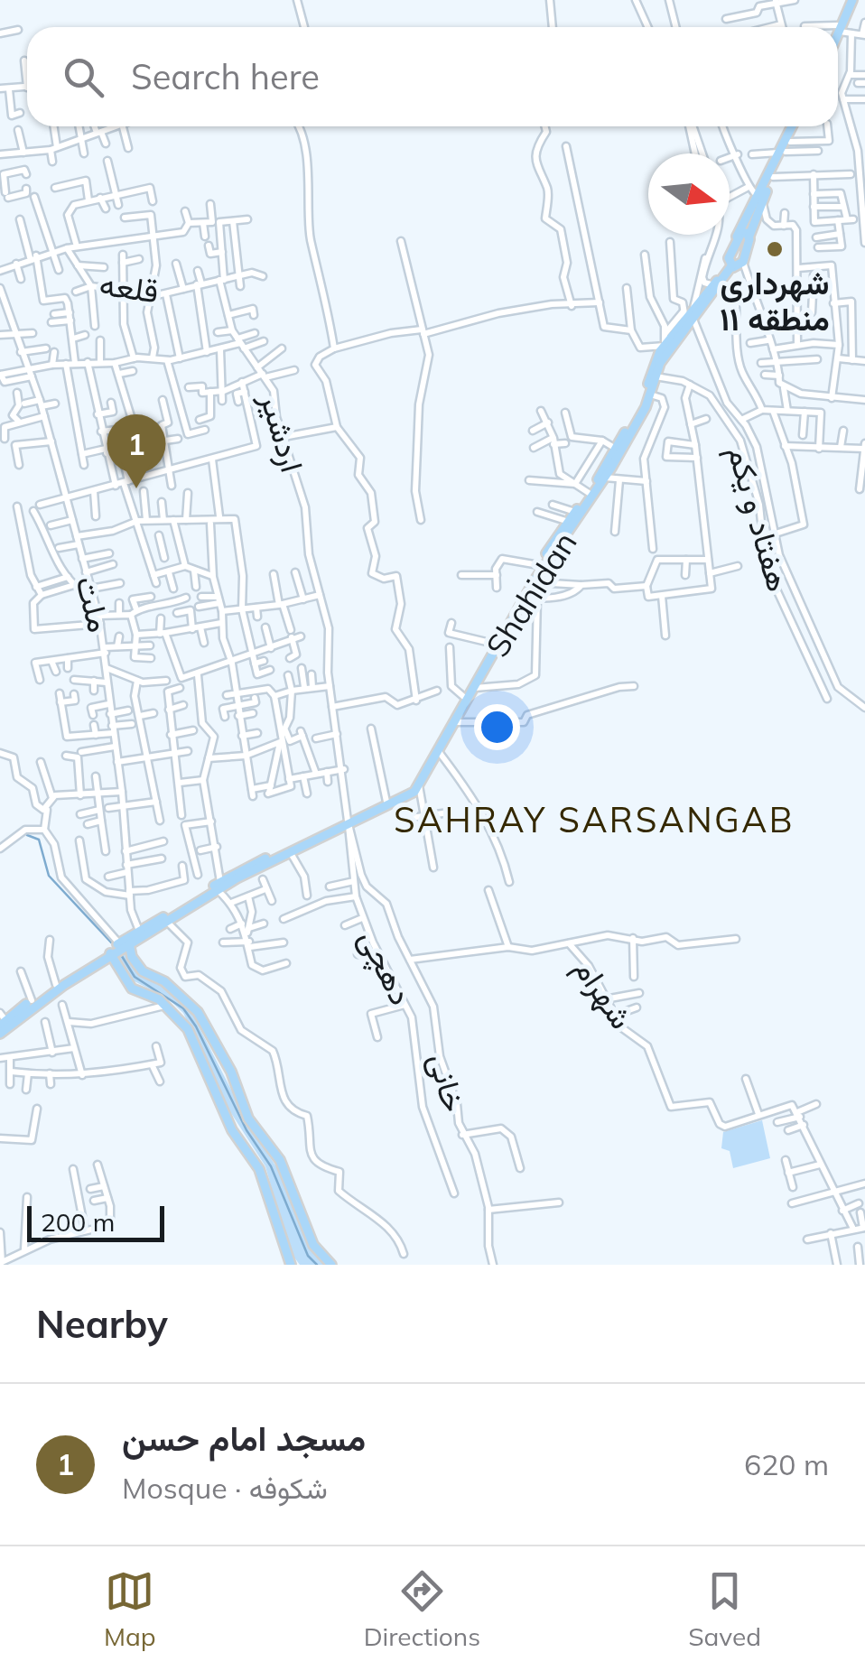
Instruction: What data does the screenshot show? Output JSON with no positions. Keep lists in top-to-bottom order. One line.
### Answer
{"streets":{"main road":["Shahidan"],"street":["قلعه","اردشیر","هفتاد و یکم","ملت","دهچی","شهرام","خانی"]},"crossings":[["قلعه","اردشیر"],["اردشیر","Shahidan"],["اردشیر","دهچی"],["اردشیر","خانی"],["هفتاد و یکم","Shahidan"],["Shahidan","ملت"],["Shahidan","دهچی"],["Shahidan","خانی"],["دهچی","خانی"]],"districts":["SAHRAY SARSANGAB"],"places":["شهرداری منطقه ۱۱"],"scale_bar":"200 m","north":"right","page":{"search":"Search here","pins":"1","scale":"200 m","heading":"Nearby","list":[{"mark":"1","name":"مسجد امام حسن","note":"Mosque · شکوفه","value":"620 m"}],"nav":["Map","Directions","Saved"]}}
